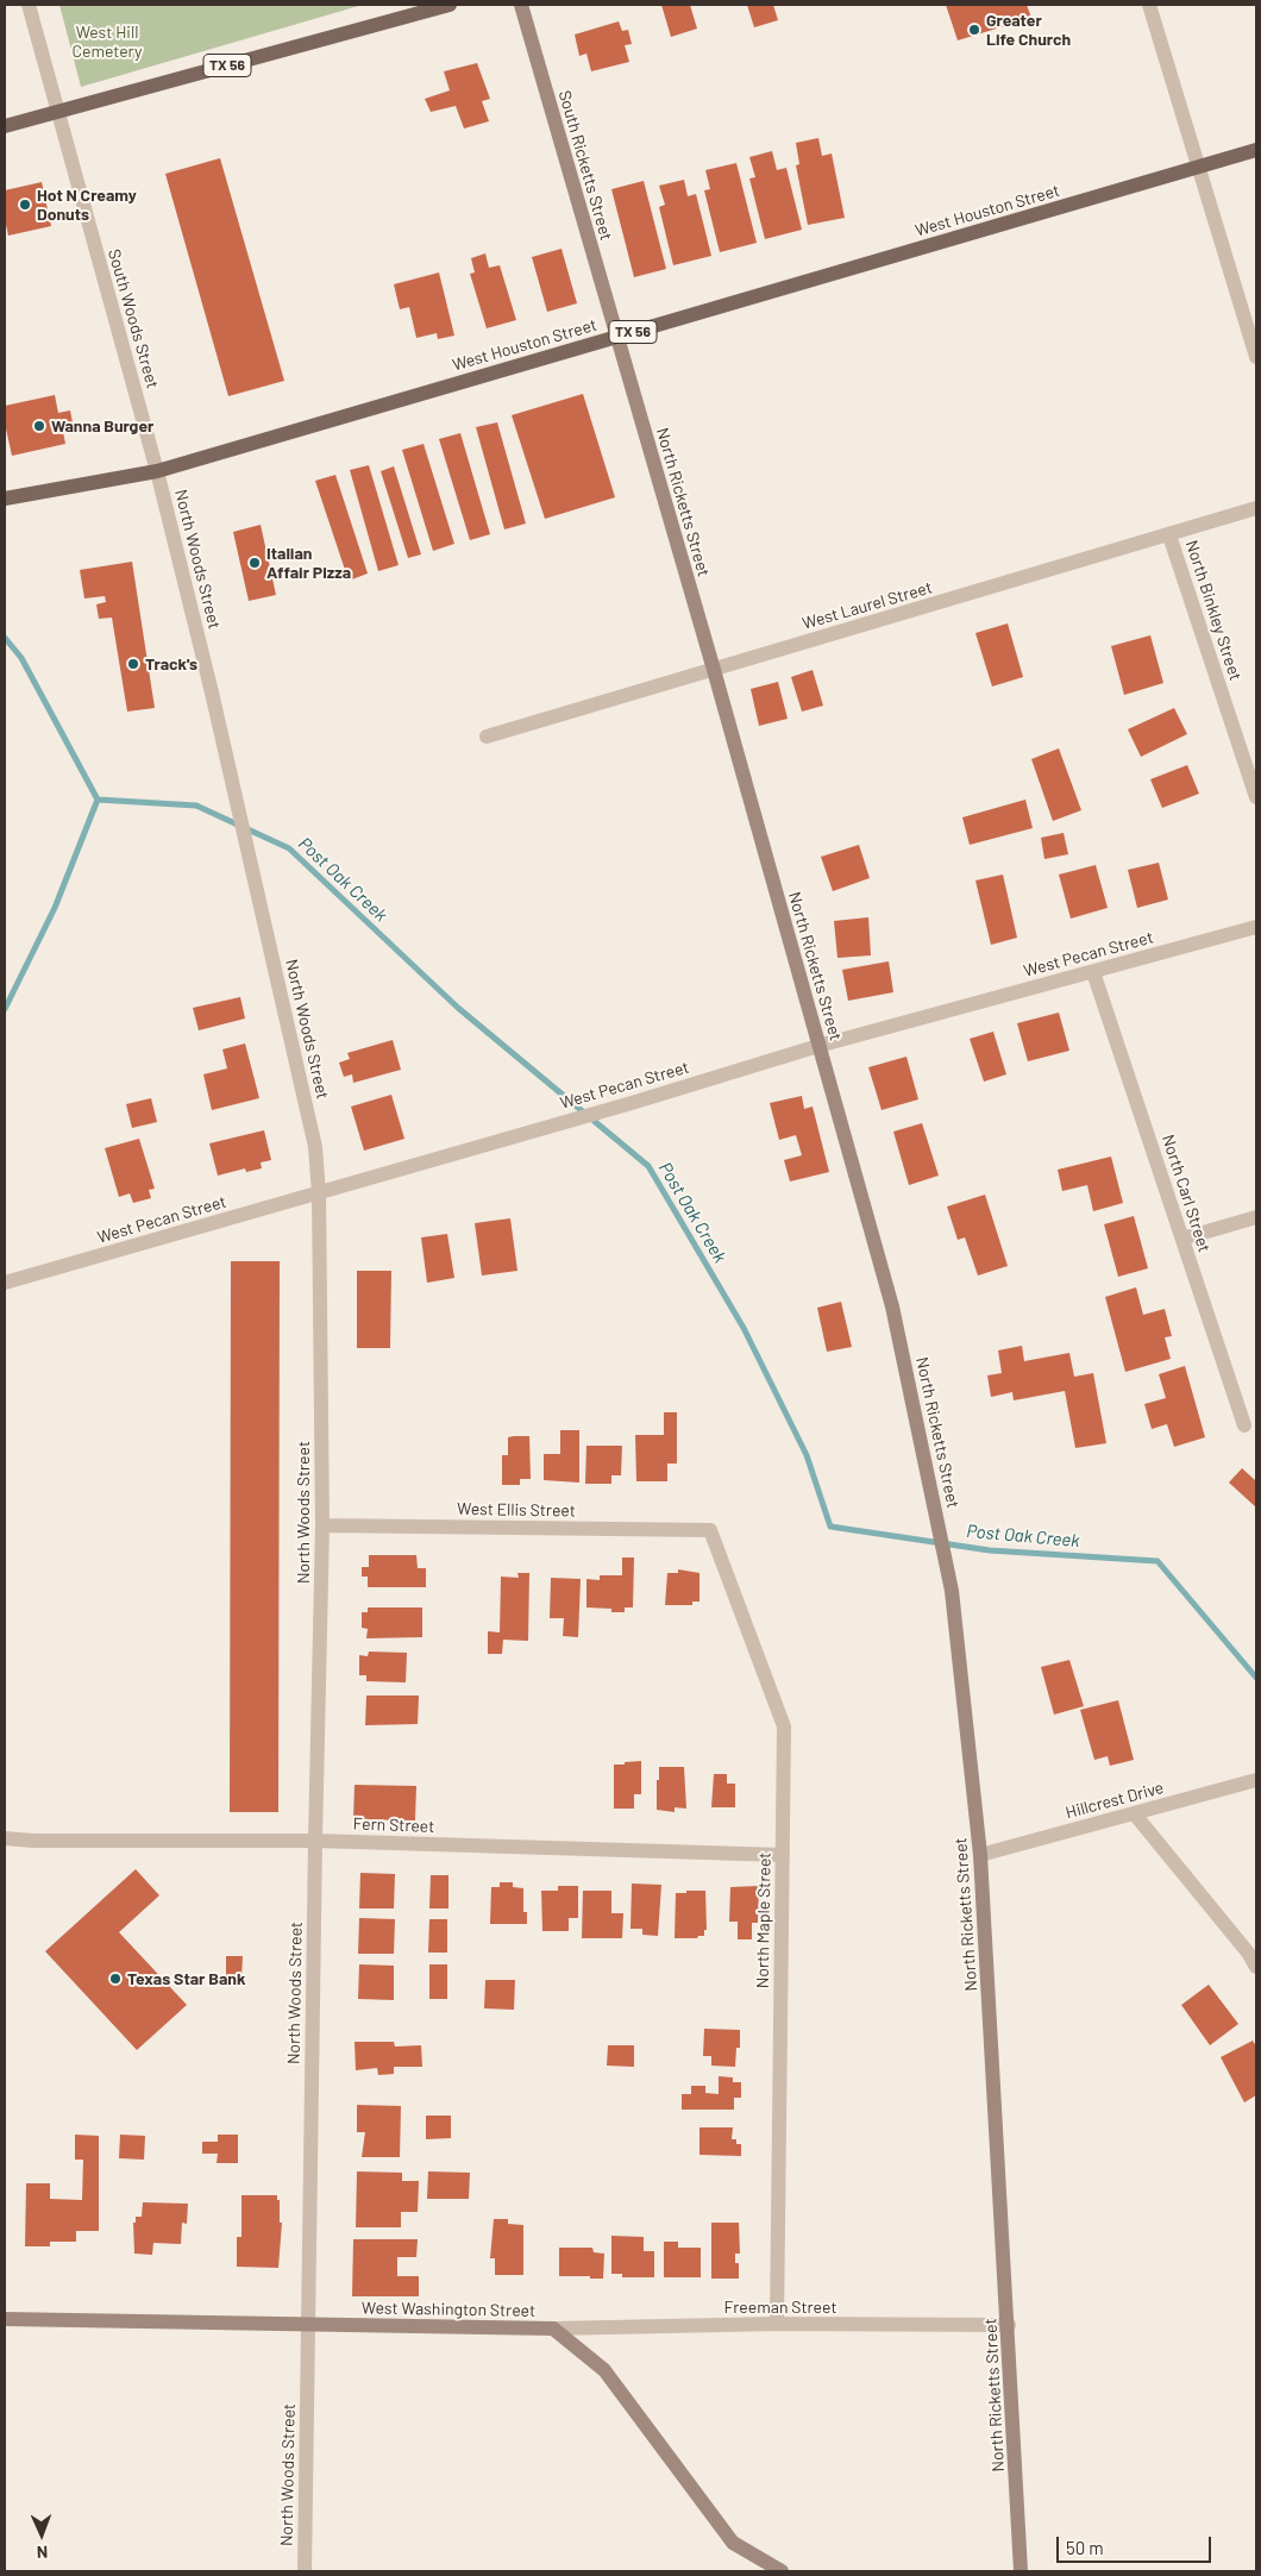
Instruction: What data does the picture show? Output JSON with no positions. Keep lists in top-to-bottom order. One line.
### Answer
{"streets":{"main road":["TX 56","West Houston Street"],"street":["South Ricketts Street","South Woods Street","North Ricketts Street","North Woods Street","West Laurel Street","North Binkley Street","West Pecan Street","North Carl Street","West Ellis Street","Hillcrest Drive","Fern Street","North Maple Street","Freeman Street","West Washington Street"]},"crossings":[["TX 56","South Woods Street"],["South Ricketts Street","West Houston Street"],["South Ricketts Street","North Ricketts Street"],["West Houston Street","South Woods Street"],["West Houston Street","North Ricketts Street"],["West Houston Street","North Woods Street"],["South Woods Street","North Woods Street"],["North Ricketts Street","West Laurel Street"],["North Ricketts Street","West Pecan Street"],["North Ricketts Street","Hillcrest Drive"],["North Ricketts Street","Freeman Street"],["North Woods Street","West Pecan Street"],["North Woods Street","West Ellis Street"],["North Woods Street","Fern Street"],["North Woods Street","West Washington Street"],["West Laurel Street","North Binkley Street"],["West Pecan Street","North Carl Street"],["West Ellis Street","North Maple Street"],["Fern Street","North Maple Street"],["North Maple Street","Freeman Street"],["Freeman Street","West Washington Street"]],"water":["Post Oak Creek"],"parks":["West Hill Cemetery"],"places":["Greater Life Church","Hot N Creamy Donuts","Wanna Burger","Italian Affair Pizza","Track's","Texas Star Bank"],"scale_bar":"50 m","north":"bottom"}
